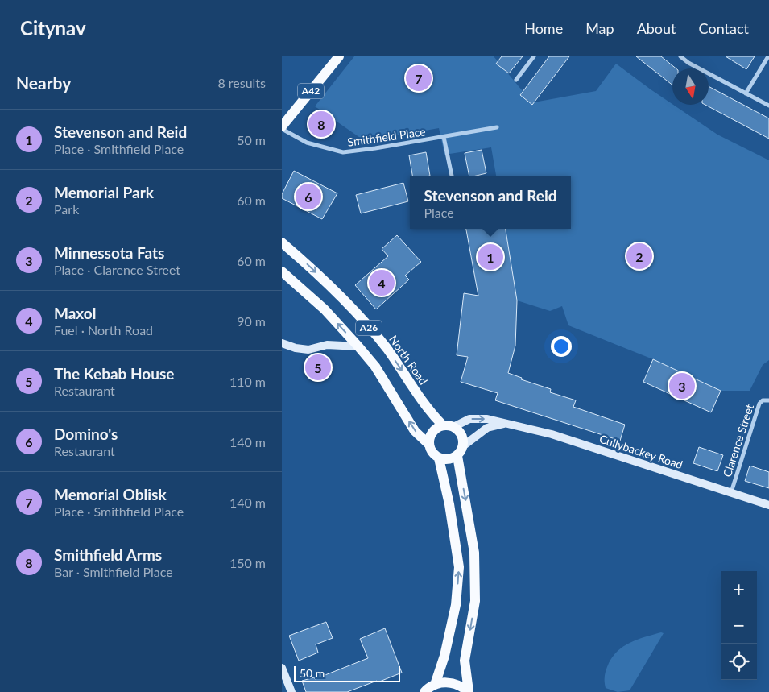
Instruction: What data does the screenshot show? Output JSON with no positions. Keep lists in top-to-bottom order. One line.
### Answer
{"streets":{"main road":["A42","A26","North Road","Cullybackey Road"],"street":["Smithfield Place","Clarence Street"]},"crossings":[["A42","Smithfield Place"],["A26","North Road"],["A26","Cullybackey Road"],["North Road","Cullybackey Road"],["Clarence Street","Cullybackey Road"]],"scale_bar":"50 m","north":"bottom","page":{"header":"Citynav","nav":["Home","Map","About","Contact"],"heading":["Nearby","8 results"],"pins":["7","8","6","2","1","4","5","3"],"list":[{"mark":"1","name":"Stevenson and Reid","note":"Place · Smithfield Place","value":"50 m"},{"mark":"2","name":"Memorial Park","note":"Park","value":"60 m"},{"mark":"3","name":"Minnessota Fats","note":"Place · Clarence Street","value":"60 m"},{"mark":"4","name":"Maxol","note":"Fuel · North Road","value":"90 m"},{"mark":"5","name":"The Kebab House","note":"Restaurant","value":"110 m"},{"mark":"6","name":"Domino's","note":"Restaurant","value":"140 m"},{"mark":"7","name":"Memorial Oblisk","note":"Place · Smithfield Place","value":"140 m"},{"mark":"8","name":"Smithfield Arms","note":"Bar · Smithfield Place","value":"150 m"}],"popup":["Stevenson and Reid","Place"],"map_buttons":["+","−"],"scale":"50 m"}}
